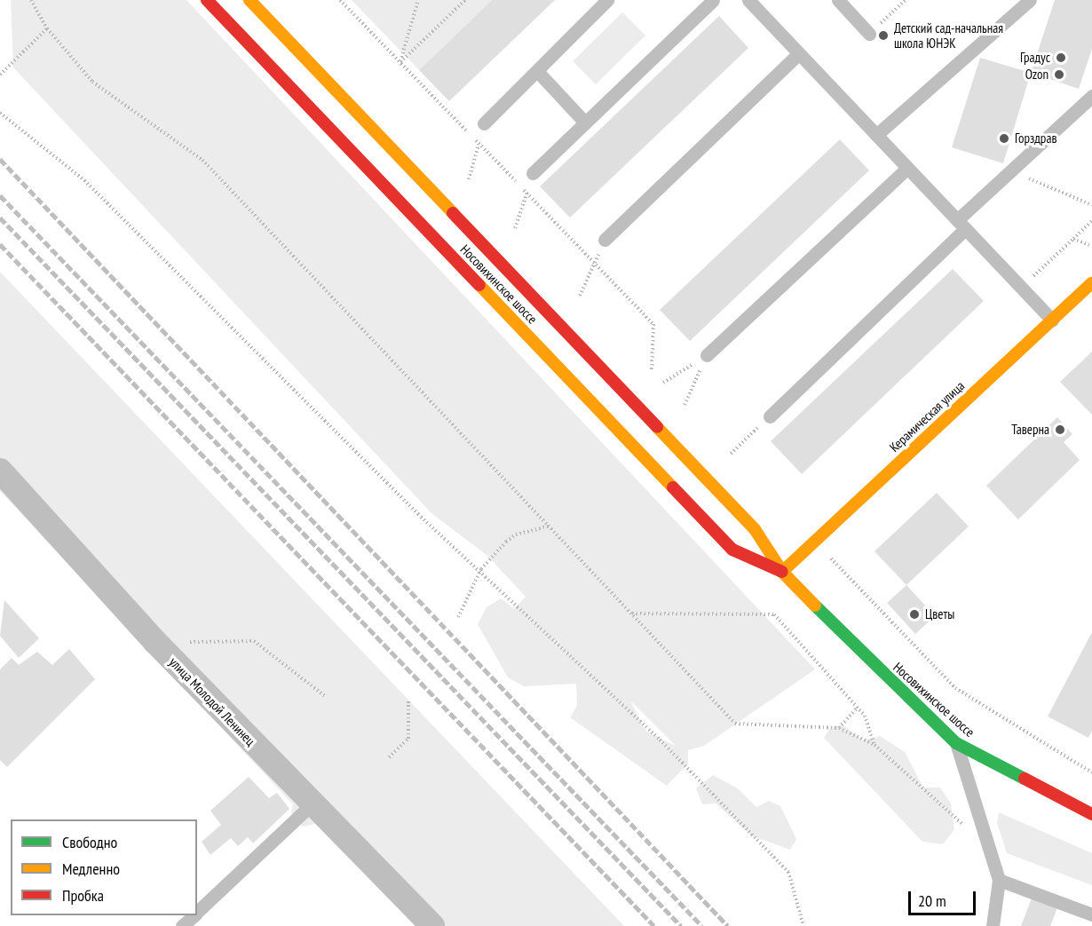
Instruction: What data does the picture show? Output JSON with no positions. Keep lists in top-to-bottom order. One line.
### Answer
{"streets":{"main road":["Носовихинское шоссе","Керамическая улица"],"street":["улица Молодой Ленинец"]},"crossings":[["Носовихинское шоссе","Керамическая улица"]],"places":["Детский сад-начальная школа ЮНЭК","Градус","Ozon","Горздрав","Таверна","Цветы"],"legend":["Свободно","Медленно","Пробка"],"scale_bar":"20 m"}
